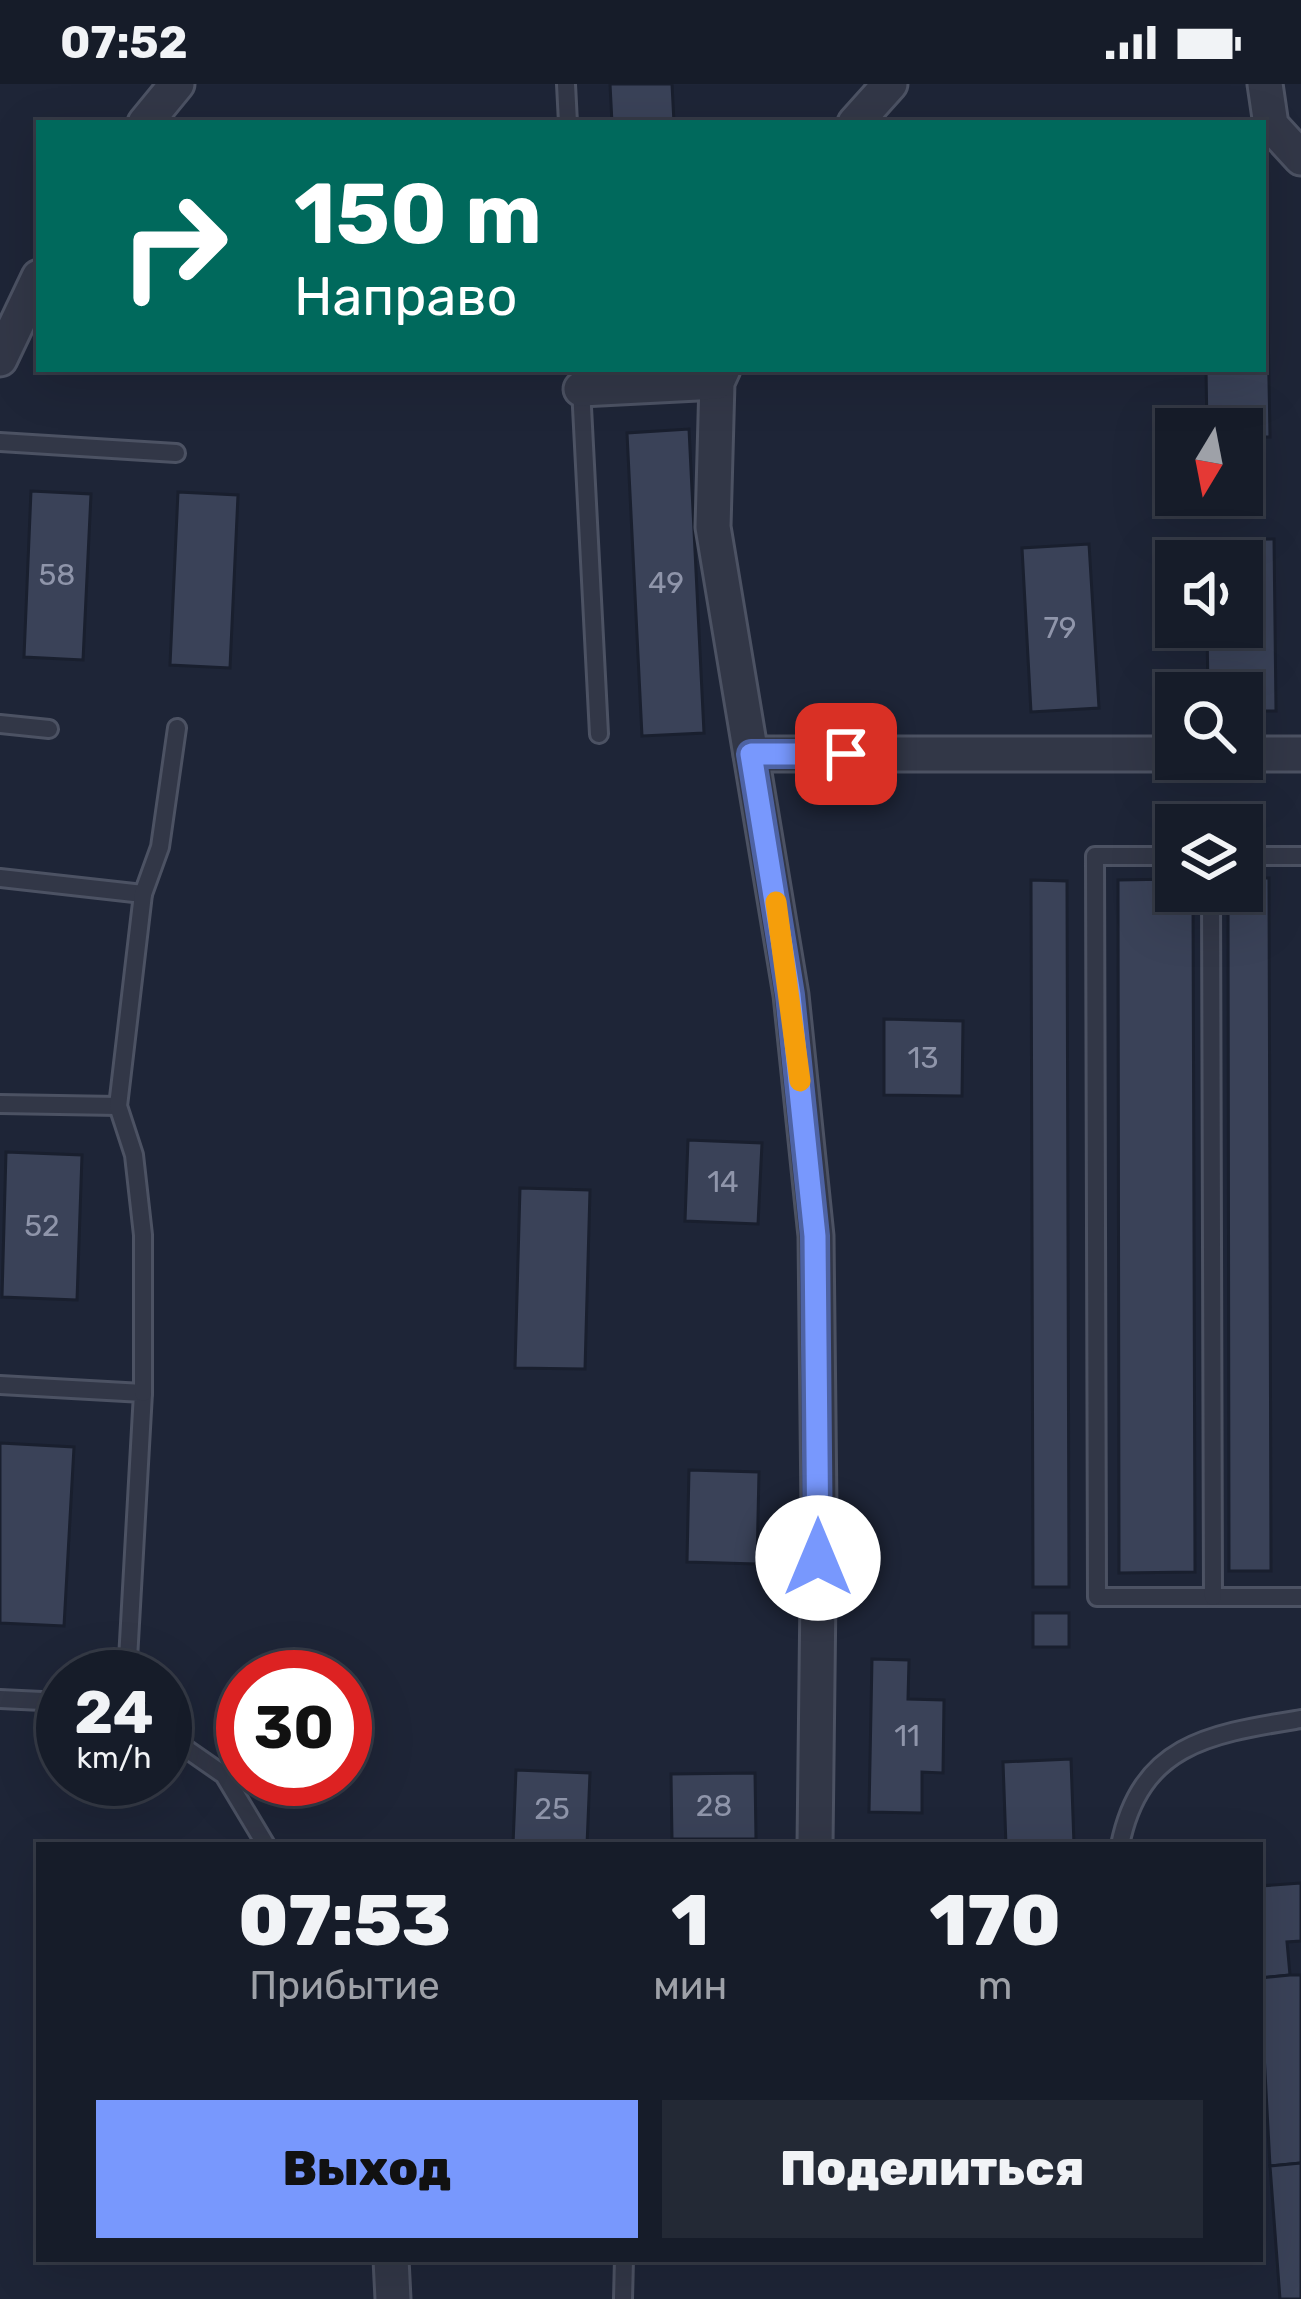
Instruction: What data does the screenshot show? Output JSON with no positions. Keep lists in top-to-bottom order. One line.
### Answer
{"house_numbers":["58","49","79","13","14","52","11","28","25"],"north":"bottom","page":{"status":"07:52","turn":["150 m","Направо"],"speed":"24 km/h","limit":"30","eta":["07:53","Прибытие","1","мин","170","m"],"buttons":["Выход","Поделиться"]}}
